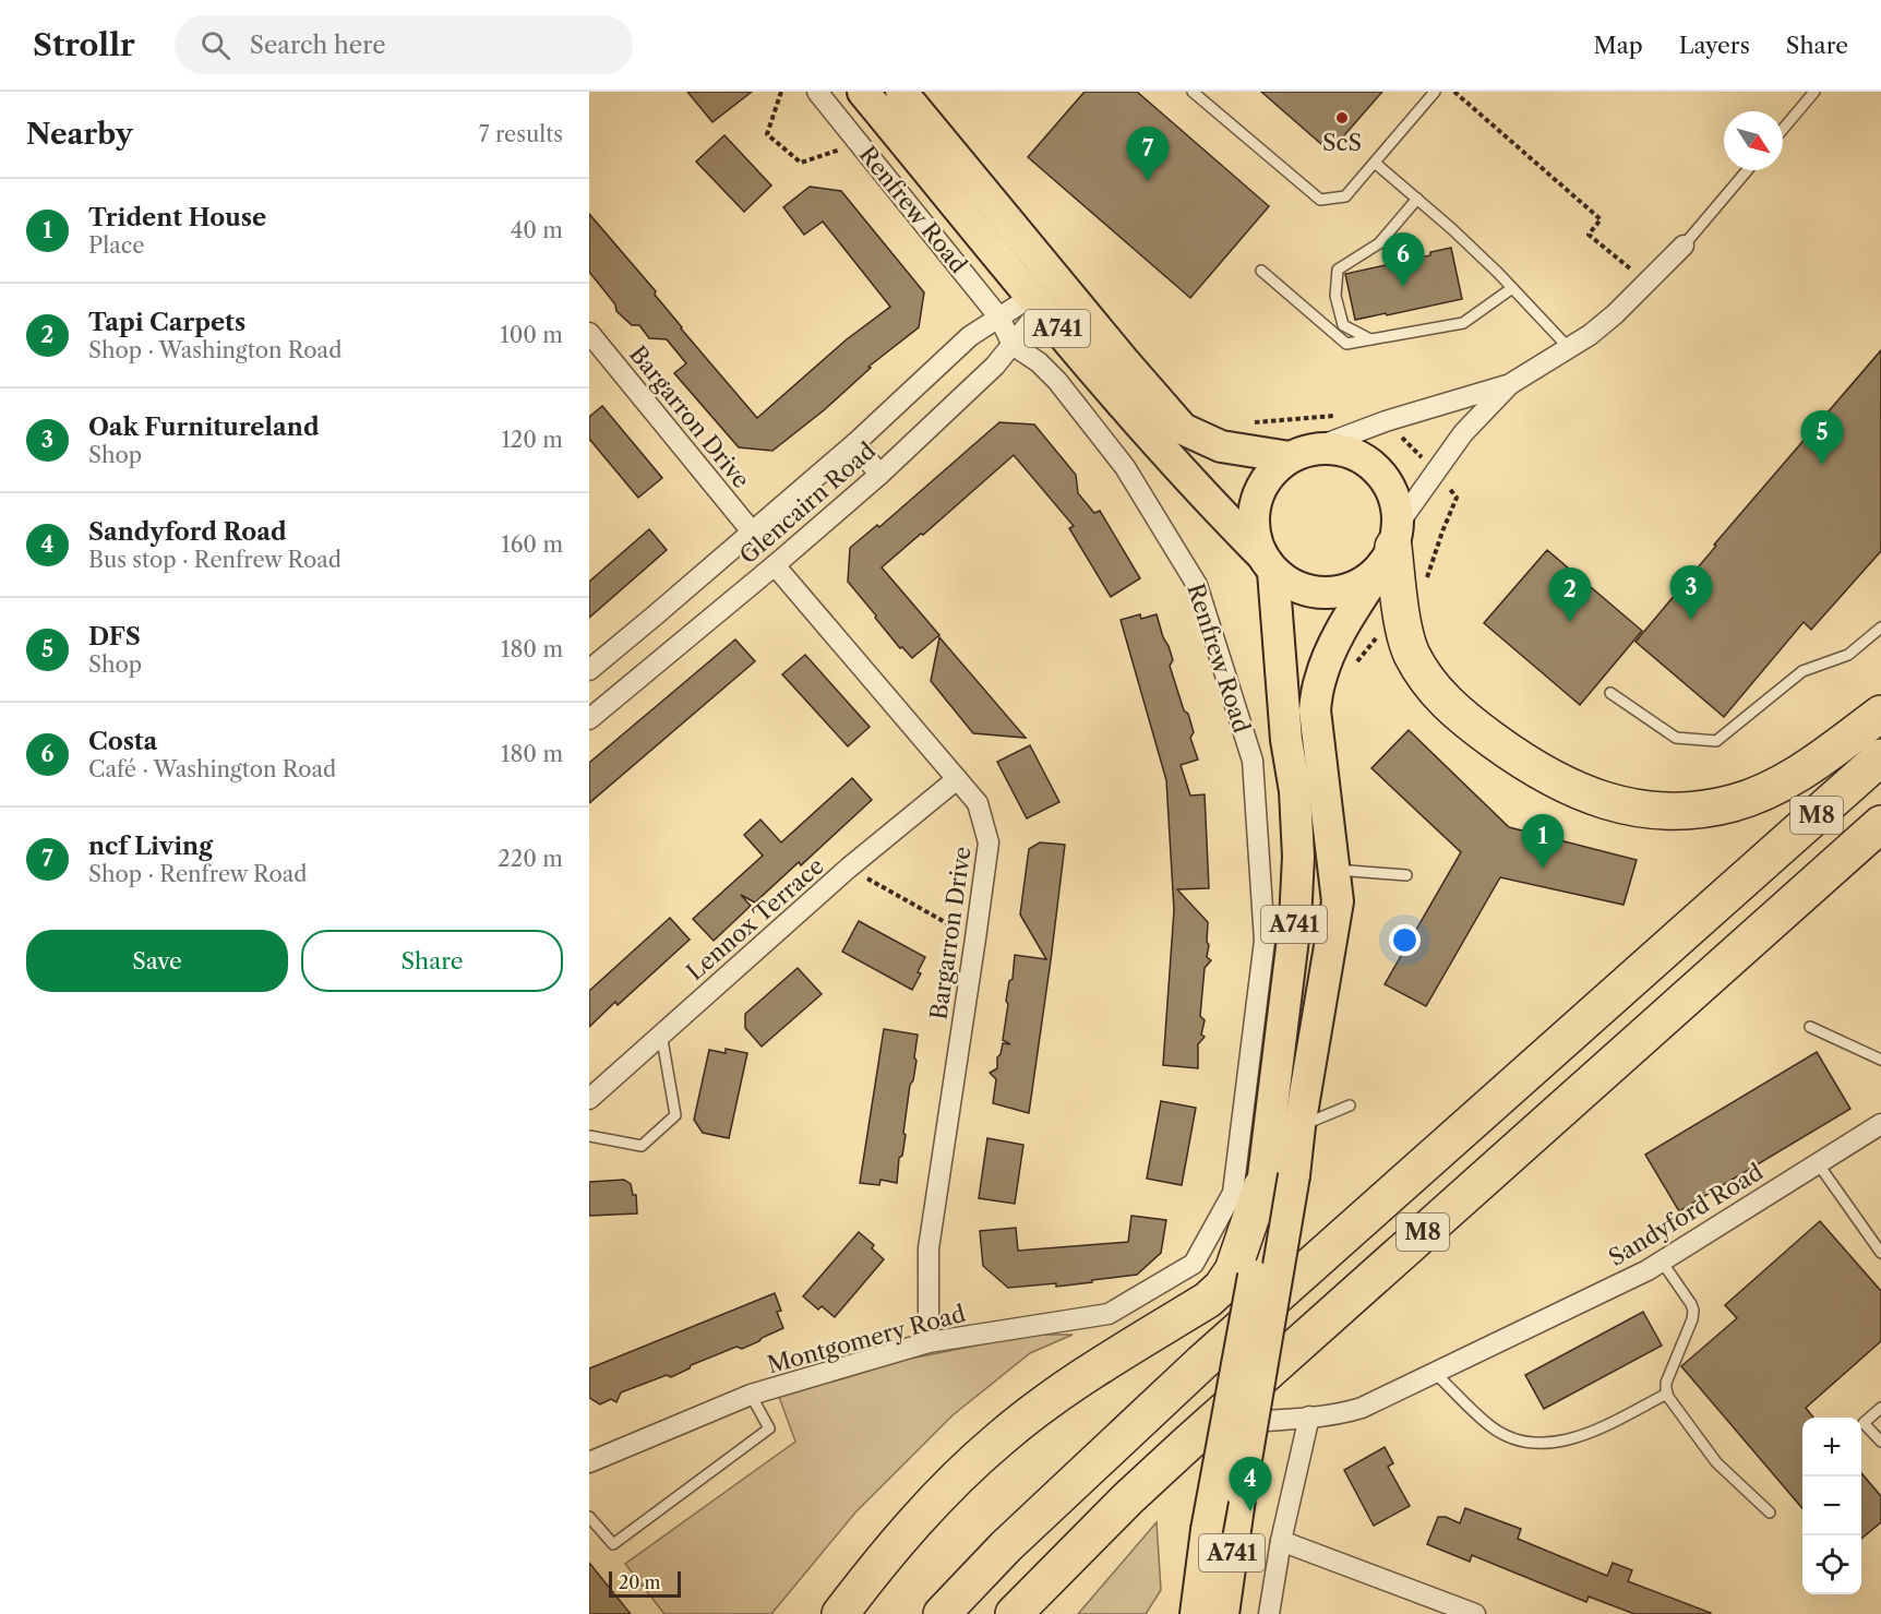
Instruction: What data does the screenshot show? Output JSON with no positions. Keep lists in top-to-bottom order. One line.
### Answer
{"streets":{"highway":["M8"],"main road":["Renfrew Road","A741"],"street":["Bargarron Drive","Glencairn Road","Lennox Terrace","Sandyford Road","Montgomery Road"]},"crossings":[["Renfrew Road","A741"],["Renfrew Road","Glencairn Road"],["Renfrew Road","Montgomery Road"],["A741","Sandyford Road"],["Bargarron Drive","Glencairn Road"],["Bargarron Drive","Lennox Terrace"],["Bargarron Drive","Montgomery Road"]],"places":["ScS"],"scale_bar":"20 m","north":"bottom right","page":{"header":"Strollr","search":"Search here","nav":["Map","Layers","Share"],"heading":["Nearby","7 results"],"pins":["7","6","5","3","2","1","4"],"list":[{"mark":"1","name":"Trident House","note":"Place","value":"40 m"},{"mark":"2","name":"Tapi Carpets","note":"Shop · Washington Road","value":"100 m"},{"mark":"3","name":"Oak Furnitureland","note":"Shop","value":"120 m"},{"mark":"4","name":"Sandyford Road","note":"Bus stop · Renfrew Road","value":"160 m"},{"mark":"5","name":"DFS","note":"Shop","value":"180 m"},{"mark":"6","name":"Costa","note":"Café · Washington Road","value":"180 m"},{"mark":"7","name":"ncf Living","note":"Shop · Renfrew Road","value":"220 m"}],"buttons":["Save","Share"],"map_buttons":["+","−"],"scale":"20 m"}}
